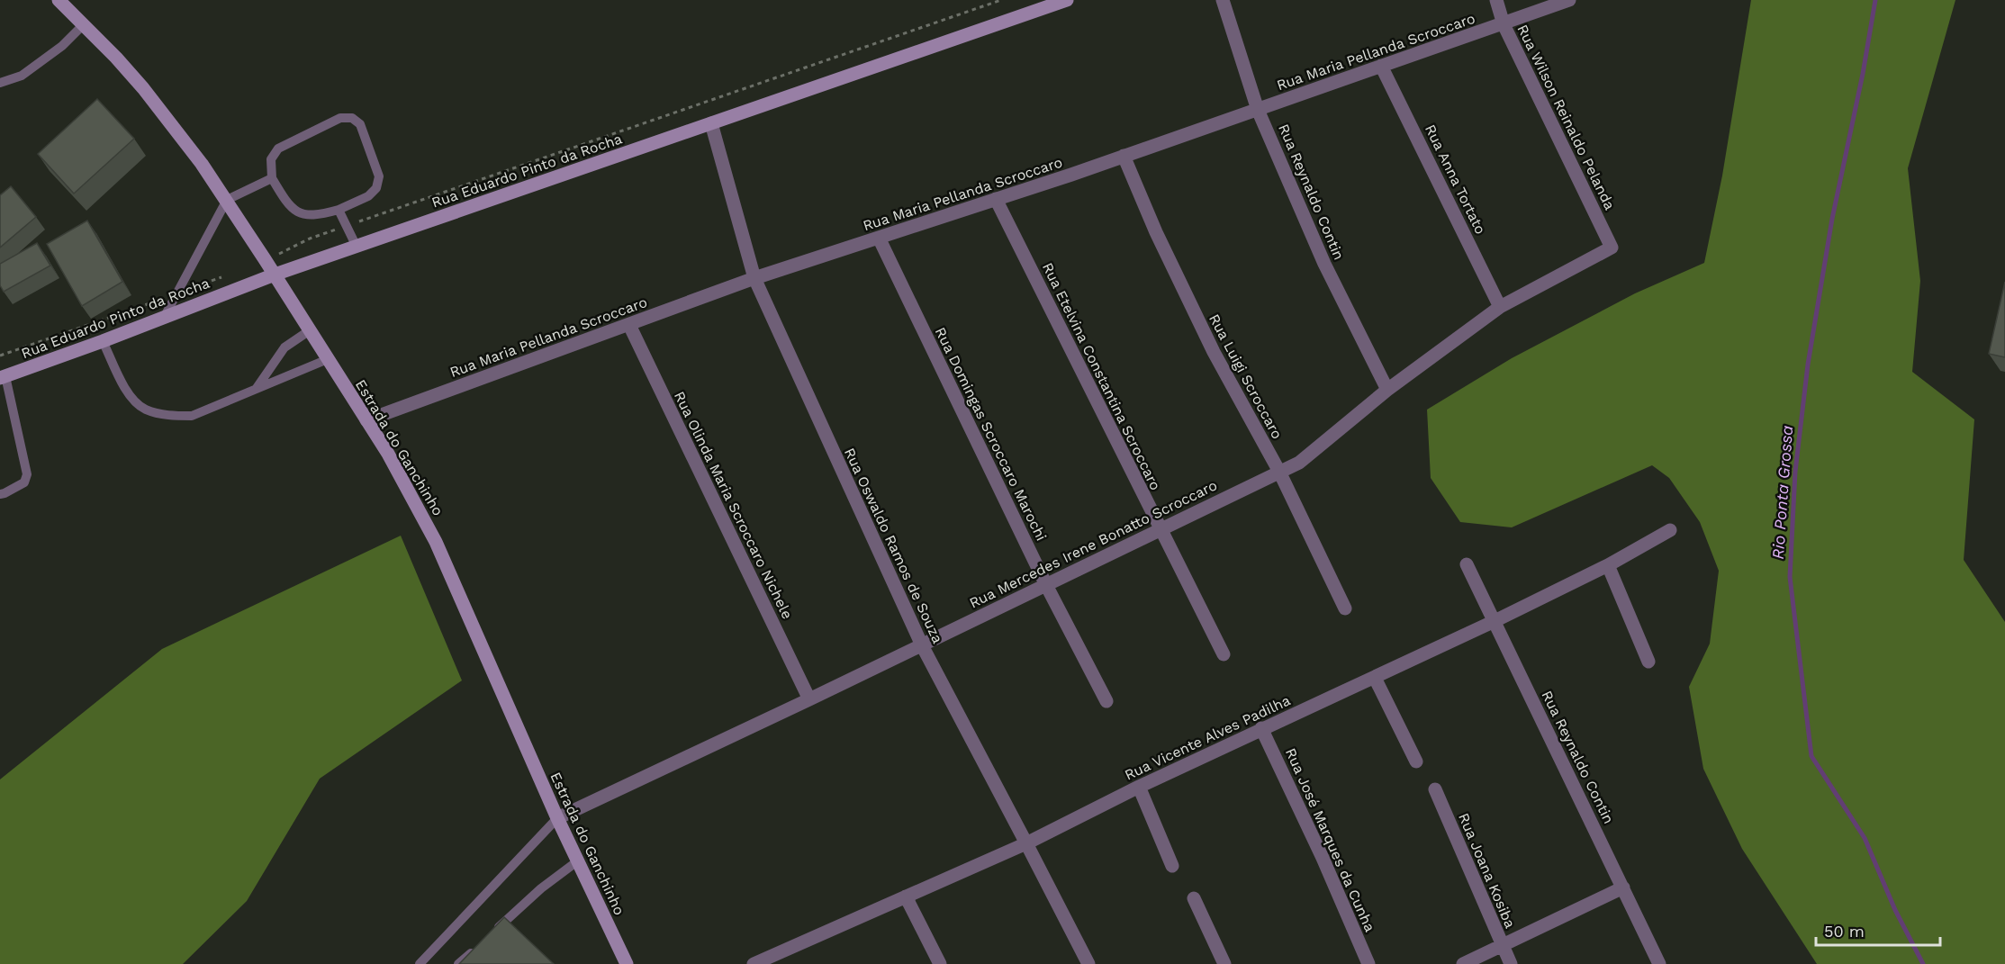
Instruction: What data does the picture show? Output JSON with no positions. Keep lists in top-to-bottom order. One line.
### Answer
{"streets":{"street":["Rua Maria Pellanda Scroccaro","Rua Wilson Reinaldo Pelanda","Rua Eduardo Pinto da Rocha","Rua Anna Tortato","Rua Reynaldo Contin","Rua Etelvina Constantina Scroccaro","Rua Luigi Scroccaro","Rua Domingas Scroccaro Marochi","Estrada do Ganchinho","Rua Olinda Maria Scroccaro Nichele","Rua Mercedes Irene Bonatto Scroccaro","Rua Oswaldo Ramos de Souza","Rua Vicente Alves Padilha","Rua José Marques da Cunha","Rua Joana Kosiba"]},"crossings":[["Rua Maria Pellanda Scroccaro","Rua Wilson Reinaldo Pelanda"],["Rua Maria Pellanda Scroccaro","Rua Anna Tortato"],["Rua Maria Pellanda Scroccaro","Rua Reynaldo Contin"],["Rua Maria Pellanda Scroccaro","Rua Etelvina Constantina Scroccaro"],["Rua Maria Pellanda Scroccaro","Rua Luigi Scroccaro"],["Rua Maria Pellanda Scroccaro","Rua Domingas Scroccaro Marochi"],["Rua Maria Pellanda Scroccaro","Estrada do Ganchinho"],["Rua Maria Pellanda Scroccaro","Rua Olinda Maria Scroccaro Nichele"],["Rua Maria Pellanda Scroccaro","Rua Oswaldo Ramos de Souza"],["Rua Wilson Reinaldo Pelanda","Rua Mercedes Irene Bonatto Scroccaro"],["Rua Eduardo Pinto da Rocha","Estrada do Ganchinho"],["Rua Eduardo Pinto da Rocha","Rua Oswaldo Ramos de Souza"],["Rua Anna Tortato","Rua Mercedes Irene Bonatto Scroccaro"],["Rua Reynaldo Contin","Rua Mercedes Irene Bonatto Scroccaro"],["Rua Reynaldo Contin","Rua Vicente Alves Padilha"],["Rua Etelvina Constantina Scroccaro","Rua Mercedes Irene Bonatto Scroccaro"],["Rua Luigi Scroccaro","Rua Mercedes Irene Bonatto Scroccaro"],["Rua Domingas Scroccaro Marochi","Rua Mercedes Irene Bonatto Scroccaro"],["Estrada do Ganchinho","Rua Mercedes Irene Bonatto Scroccaro"],["Rua Olinda Maria Scroccaro Nichele","Rua Mercedes Irene Bonatto Scroccaro"],["Rua Mercedes Irene Bonatto Scroccaro","Rua Oswaldo Ramos de Souza"],["Rua Oswaldo Ramos de Souza","Rua Vicente Alves Padilha"],["Rua Vicente Alves Padilha","Rua José Marques da Cunha"]],"water":["Rio Ponta Grossa"],"scale_bar":"50 m"}
